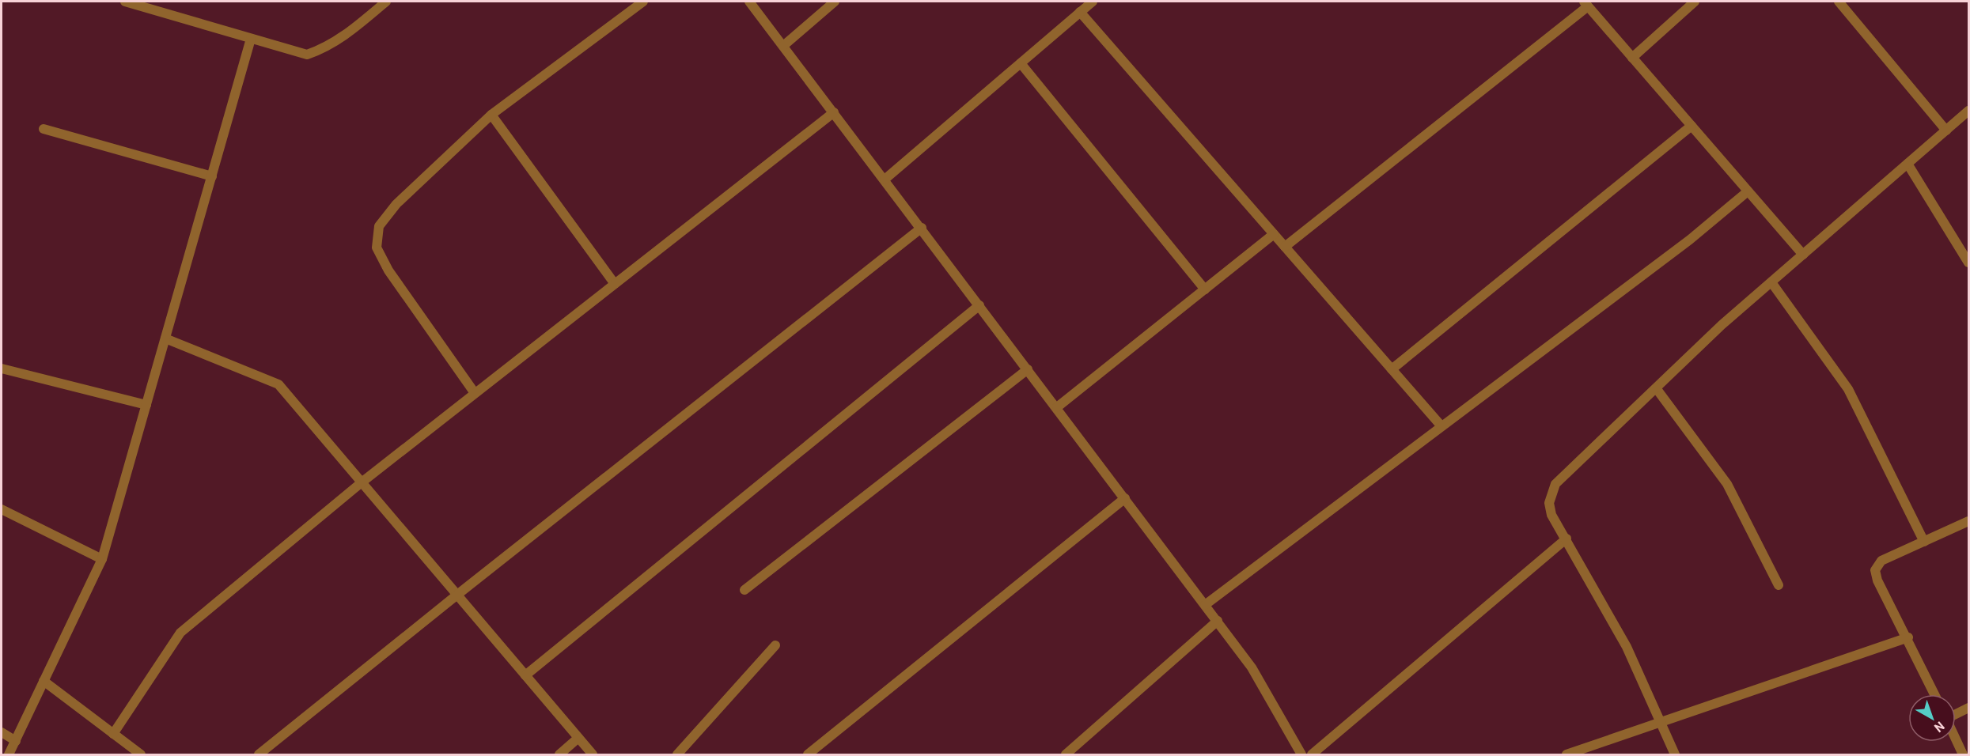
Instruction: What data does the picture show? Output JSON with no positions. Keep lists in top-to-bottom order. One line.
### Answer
{"north":"bottom right"}
